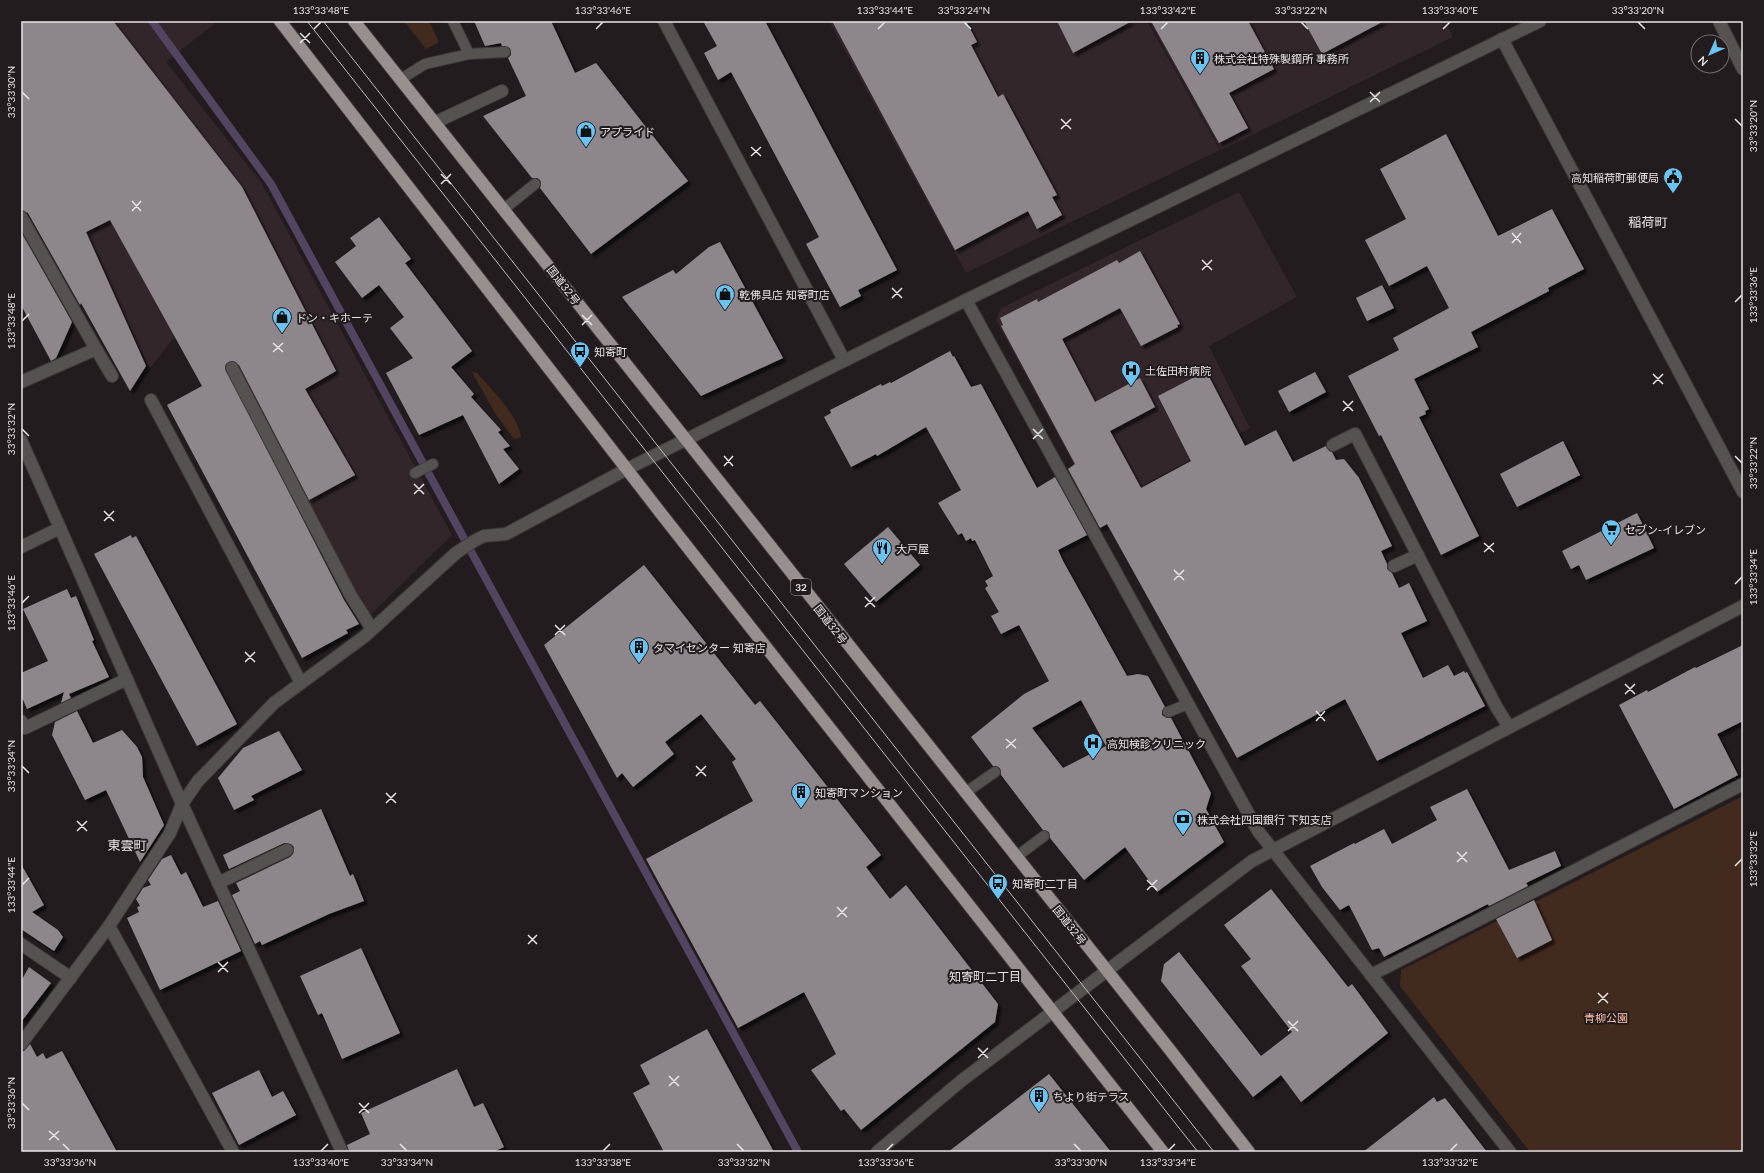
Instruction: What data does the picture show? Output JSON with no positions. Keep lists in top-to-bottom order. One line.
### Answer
{"streets":{"highway":["国道32号","32"]},"districts":["稲荷町","東雲町","知寄町二丁目"],"parks":["青柳公園"],"places":{"building":["株式会社特殊製鋼所 事務所","タマイセンター 知寄店","知寄町マンション","ちより街テラス"],"shop":["アプライド","乾佛具店 知寄町店","ドン・キホーテ"],"public building":["高知稲荷町郵便局"],"bus stop":["知寄町","知寄町二丁目"],"hospital":["土佐田村病院","高知検診クリニック"],"supermarket":["セブン-イレブン"],"restaurant":["大戸屋"],"bank":["株式会社四国銀行 下知支店"]},"north":"bottom left","coordinates":["133°33'48\"E","133°33'46\"E","133°33'44\"E","33°33'24\"N","133°33'42\"E","33°33'22\"N","133°33'40\"E","33°33'20\"N","33°33'30\"N","133°33'36\"E","33°33'32\"N","133°33'34\"E","33°33'34\"N","133°33'32\"E","33°33'36\"N","133°33'38\"E"]}
